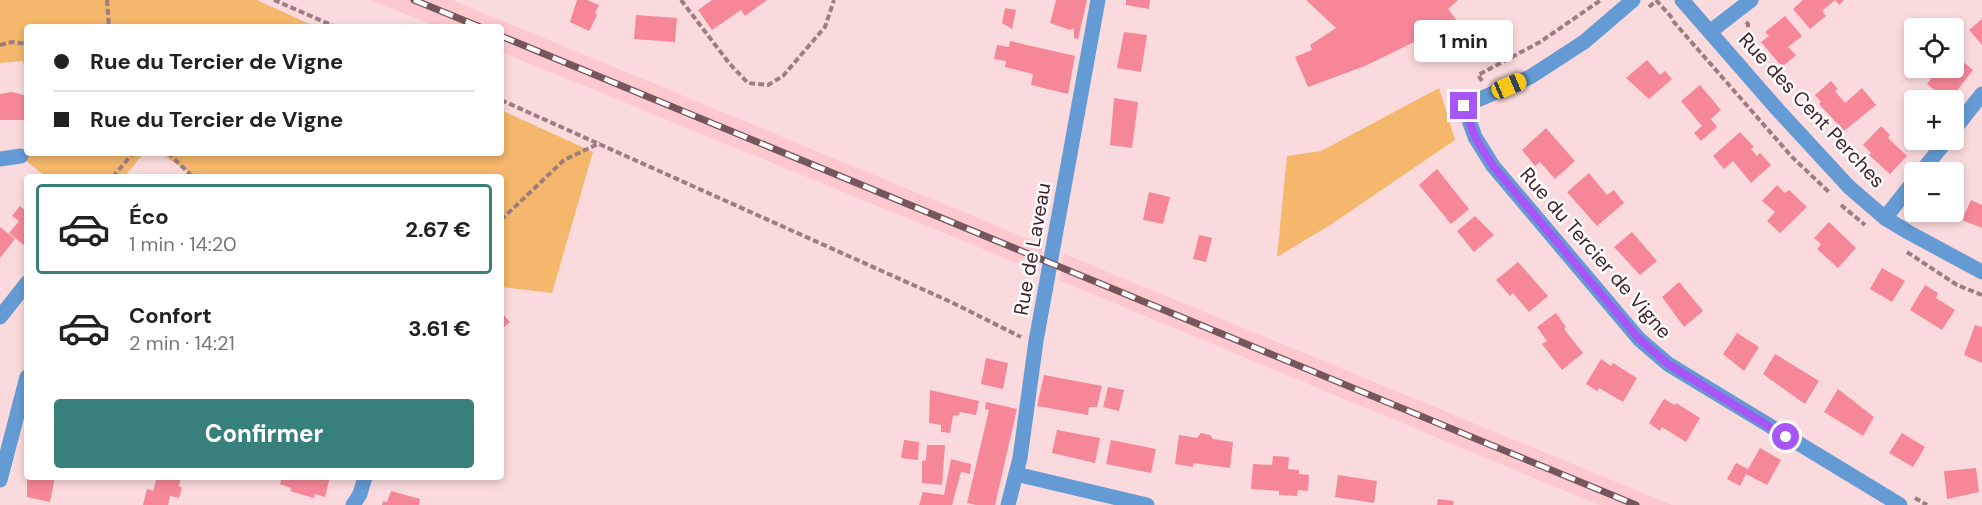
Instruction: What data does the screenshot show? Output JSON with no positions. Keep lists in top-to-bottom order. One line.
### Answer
{"streets":{"street":["Rue des Cent Perches","Rue de Laveau","Rue du Tercier de Vigne"]},"page":{"map_buttons":["+","−"],"bubble":"1 min","banner":["Rue du Tercier de Vigne","Rue du Tercier de Vigne"],"list":[{"name":"Éco","note":"1 min · 14:20","value":"2.67 €"},{"name":"Confort","note":"2 min · 14:21","value":"3.61 €"}],"buttons":"Confirmer"}}
